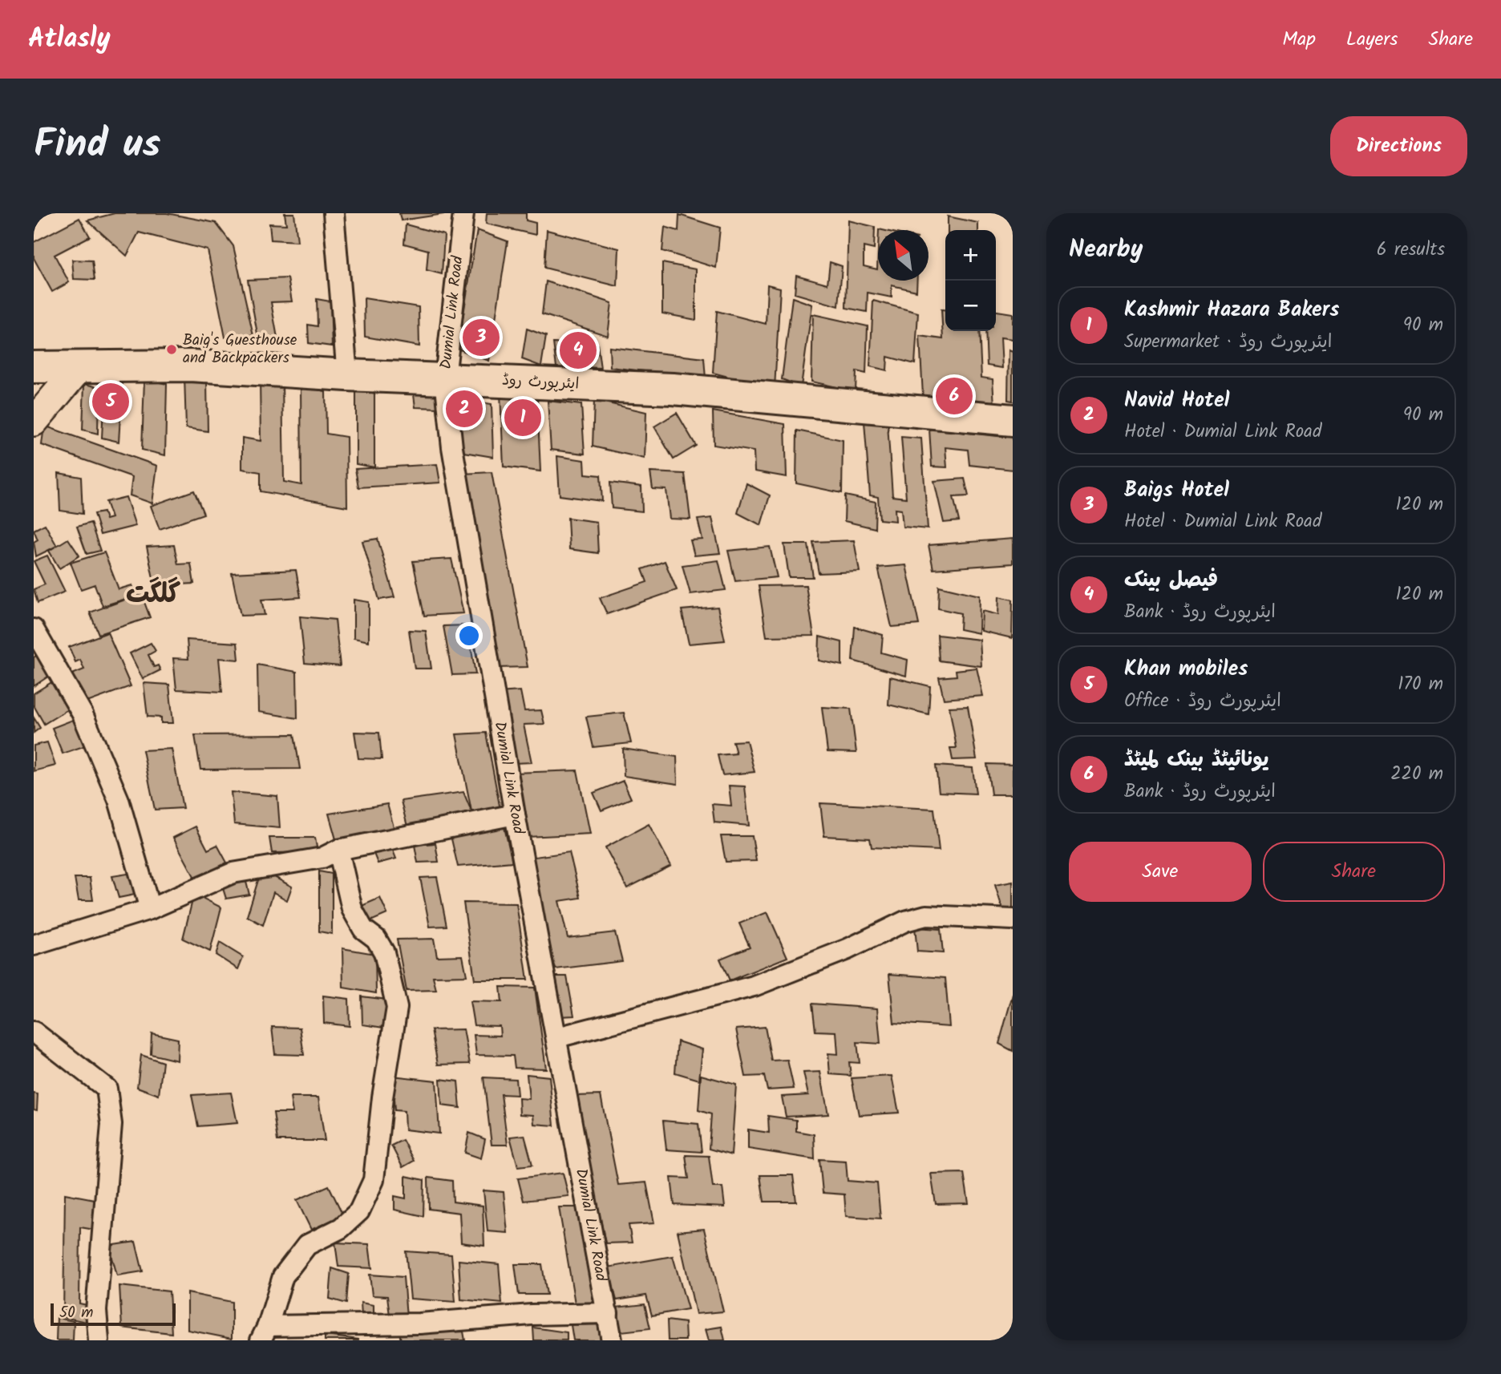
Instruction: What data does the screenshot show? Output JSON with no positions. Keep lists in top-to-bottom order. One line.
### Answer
{"streets":{"highway":["ایئرپورٹ روڈ"],"street":["Dumial Link Road"]},"crossings":[["Dumial Link Road","ایئرپورٹ روڈ"]],"districts":["گلگت"],"places":["Baig's Guesthouse and Backpackers"],"scale_bar":"50 m","north":"top left","page":{"header":"Atlasly","nav":["Map","Layers","Share"],"title":"Find us","buttons":["Directions",["Save","Share"]],"heading":["Nearby","6 results"],"map_buttons":["+","−"],"list":[{"mark":"1","name":"Kashmir Hazara Bakers","note":"Supermarket · ایئرپورٹ روڈ","value":"90 m"},{"mark":"2","name":"Navid Hotel","note":"Hotel · Dumial Link Road","value":"90 m"},{"mark":"3","name":"Baigs Hotel","note":"Hotel · Dumial Link Road","value":"120 m"},{"mark":"4","name":"فیصل بینک","note":"Bank · ایئرپورٹ روڈ","value":"120 m"},{"mark":"5","name":"Khan mobiles","note":"Office · ایئرپورٹ روڈ","value":"170 m"},{"mark":"6","name":"یونائیٹڈ بینک لمیٹڈ","note":"Bank · ایئرپورٹ روڈ","value":"220 m"}],"pins":["3","4","6","5","2","1"],"scale":"50 m"}}
